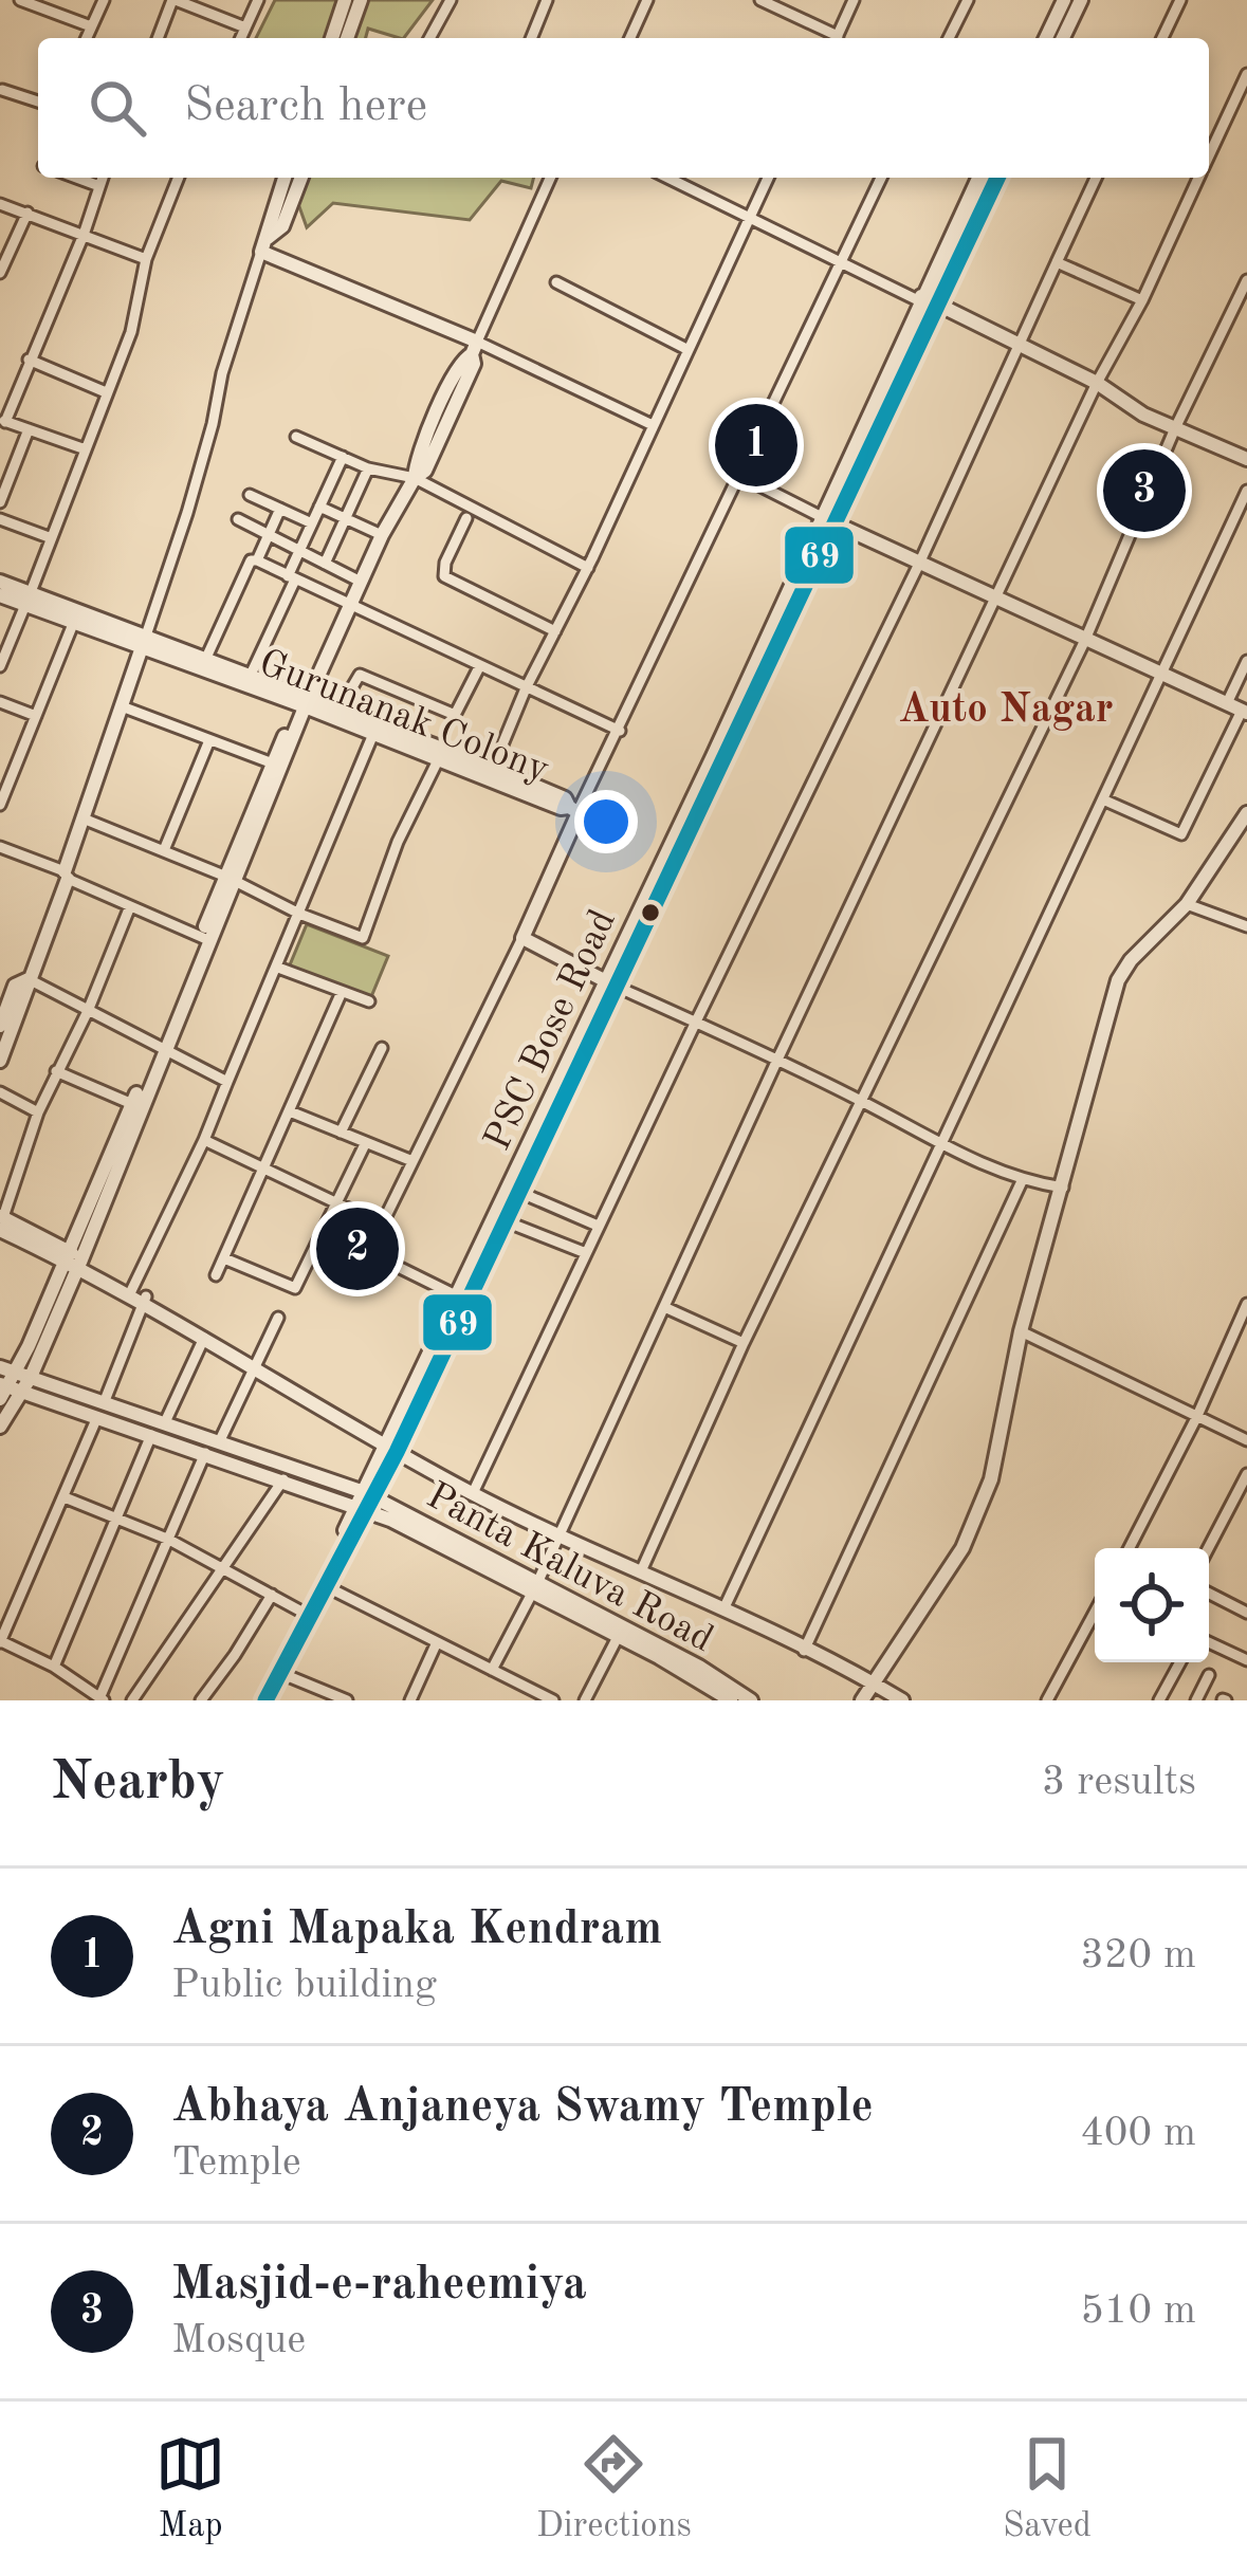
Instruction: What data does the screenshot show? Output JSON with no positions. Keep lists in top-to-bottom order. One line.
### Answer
{"streets":{"street":["Gurunanak Colony","PSC Bose Road","Panta Kaluva Road"]},"crossings":[["PSC Bose Road","Panta Kaluva Road"]],"districts":["Auto Nagar"],"lines":["transit line 69"],"page":{"search":"Search here","pins":["1","3","2"],"heading":["Nearby","3 results"],"list":[{"mark":"1","name":"Agni Mapaka Kendram","note":"Public building","value":"320 m"},{"mark":"2","name":"Abhaya Anjaneya Swamy Temple","note":"Temple","value":"400 m"},{"mark":"3","name":"Masjid-e-raheemiya","note":"Mosque","value":"510 m"}],"nav":["Map","Directions","Saved"]}}
